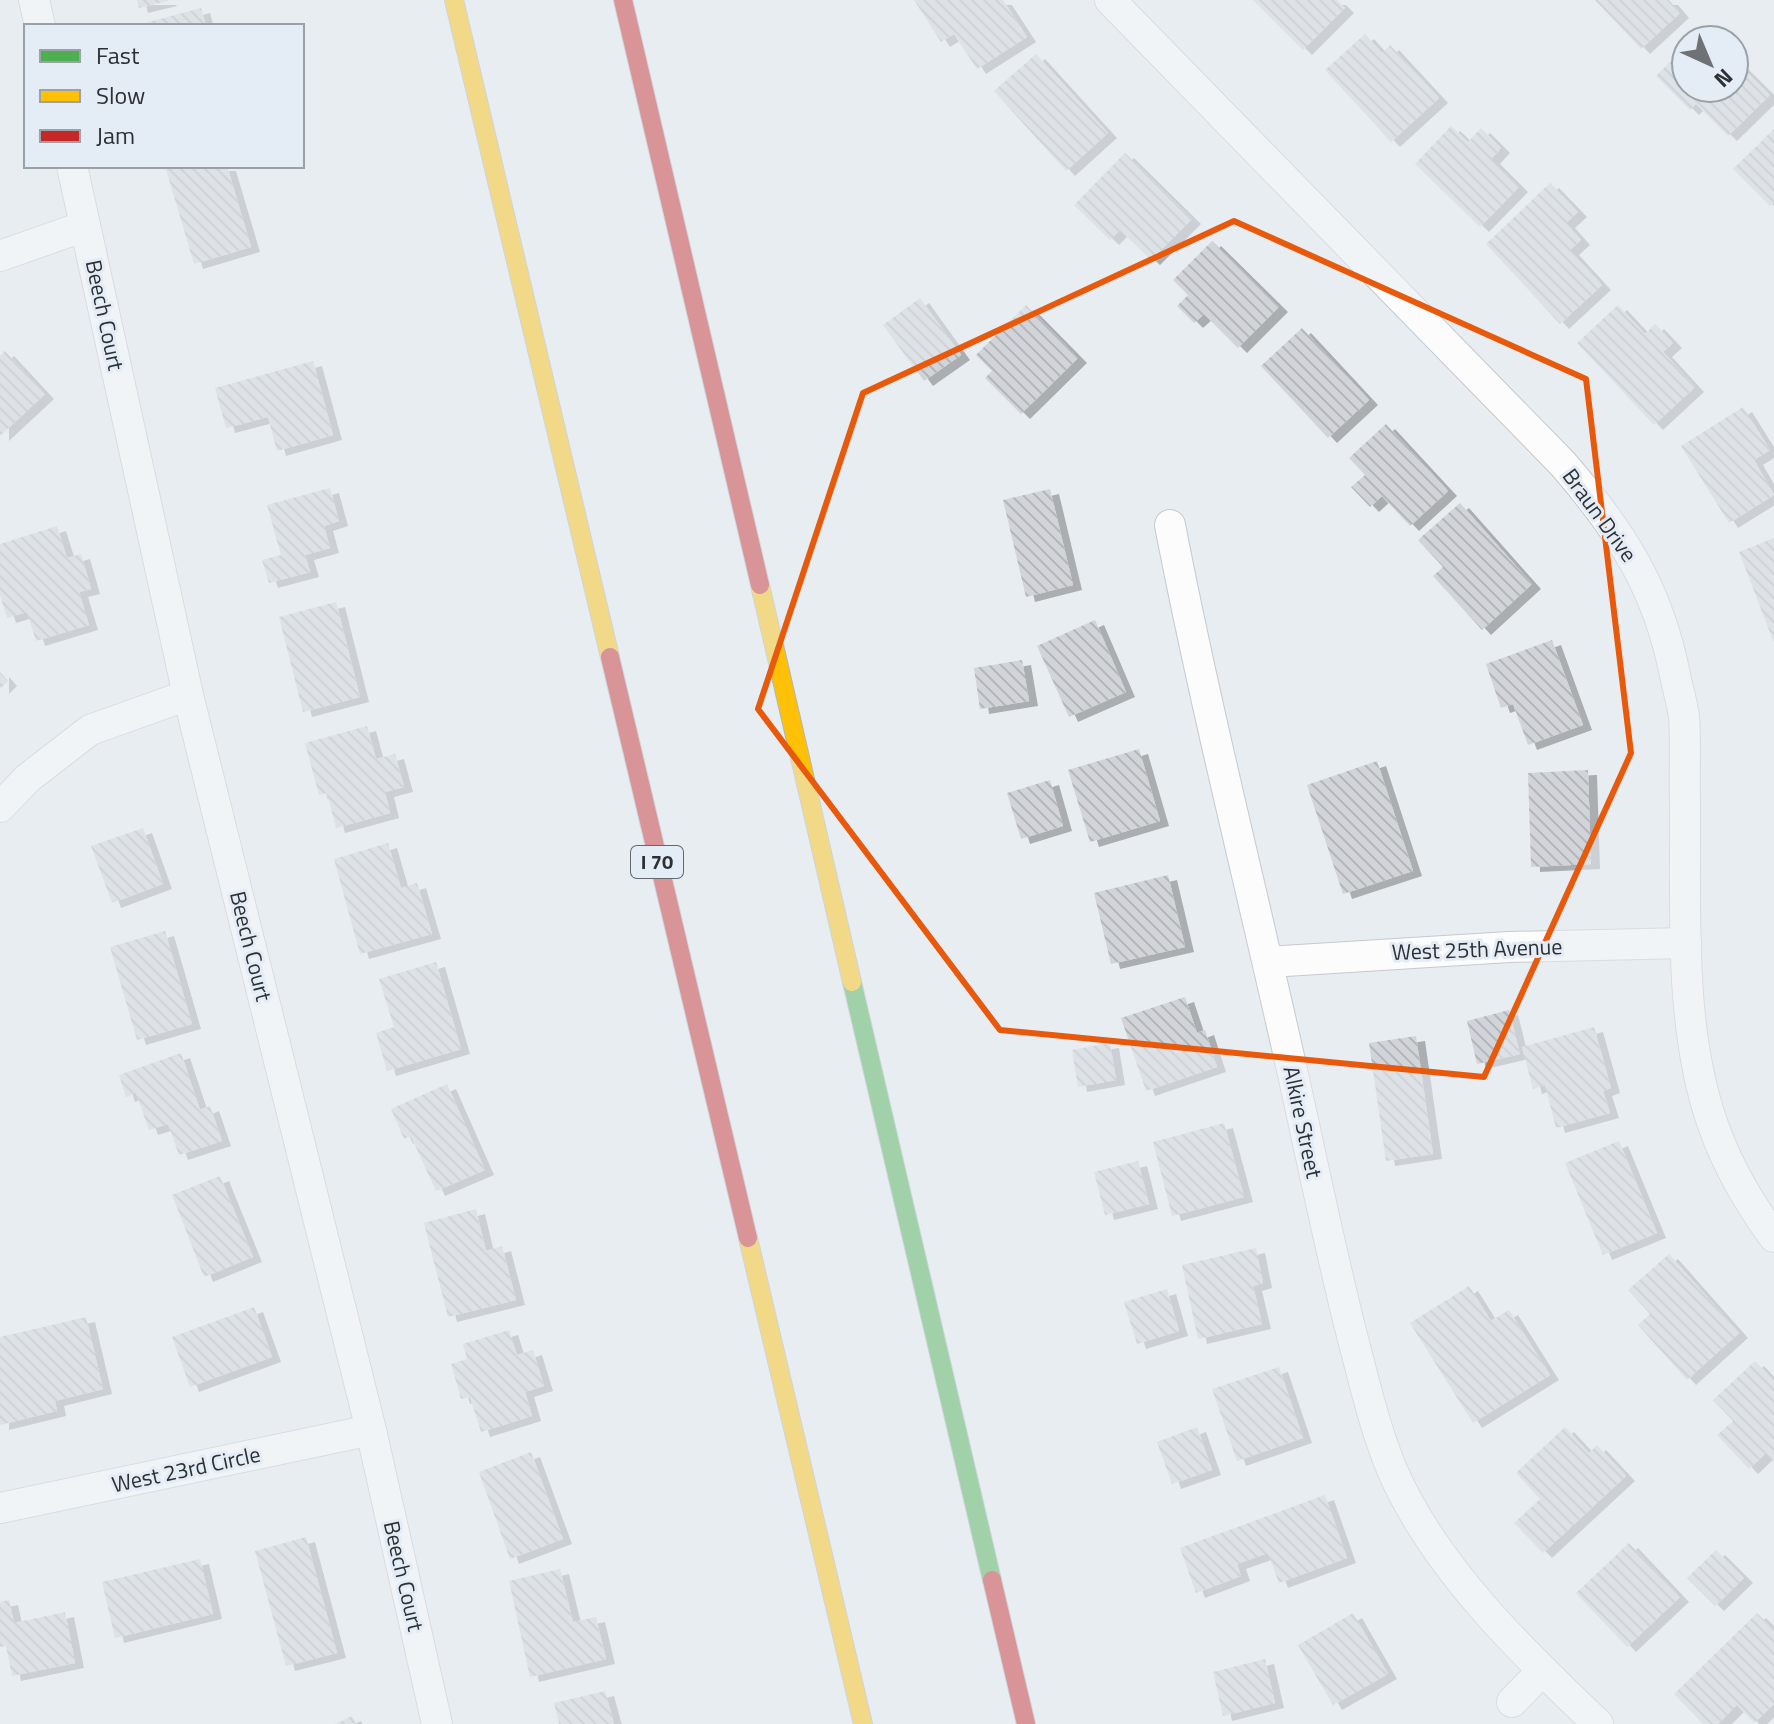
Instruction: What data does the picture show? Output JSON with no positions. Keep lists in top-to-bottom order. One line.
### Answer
{"streets":{"highway":["I 70"],"street":["Beech Court","Braun Drive","West 25th Avenue","Alkire Street","West 23rd Circle"]},"crossings":[["Beech Court","West 23rd Circle"],["Braun Drive","West 25th Avenue"],["West 25th Avenue","Alkire Street"]],"legend":["Fast","Slow","Jam"],"north":"bottom right"}
